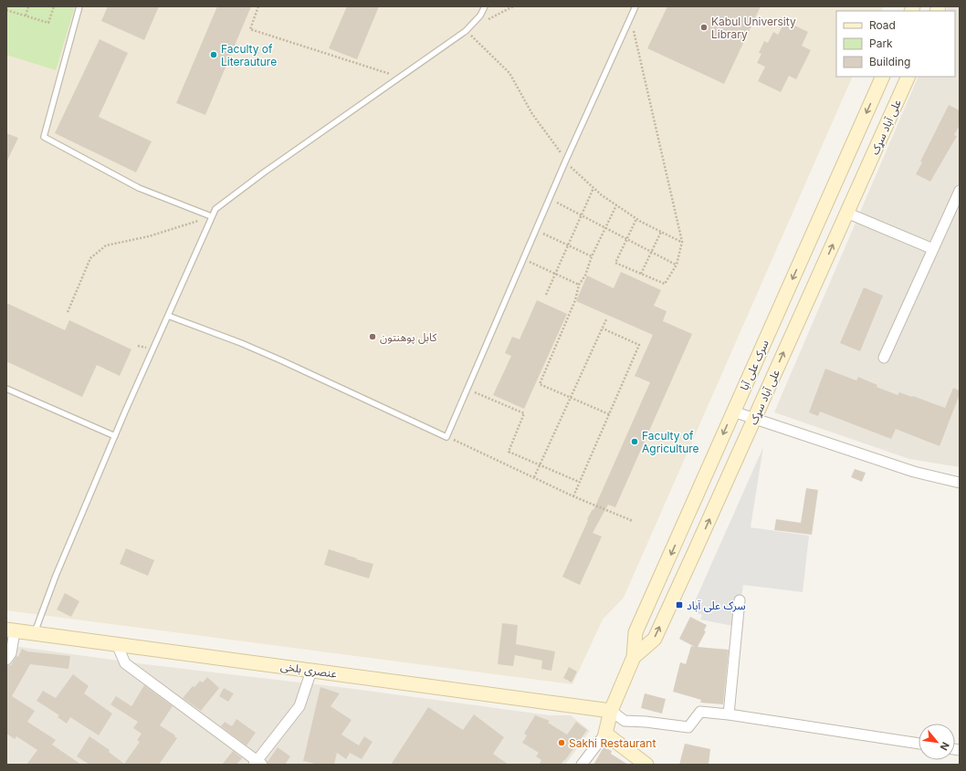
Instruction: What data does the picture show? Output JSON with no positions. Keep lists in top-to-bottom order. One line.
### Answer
{"streets":{"street":["علی آباد سړک","سرک علی آبا","عنصری بلخی"]},"crossings":[["علی آباد سړک","سرک علی آبا"],["علی آباد سړک","عنصری بلخی"]],"places":{"other":["Kabul University Library","Faculty of Literauture","کابل پوهنتون","Faculty of Agriculture","Sakhi Restaurant"],"transit":["سرک علی آباد"]},"legend":["Road","Park","Building"],"north":"bottom right"}
